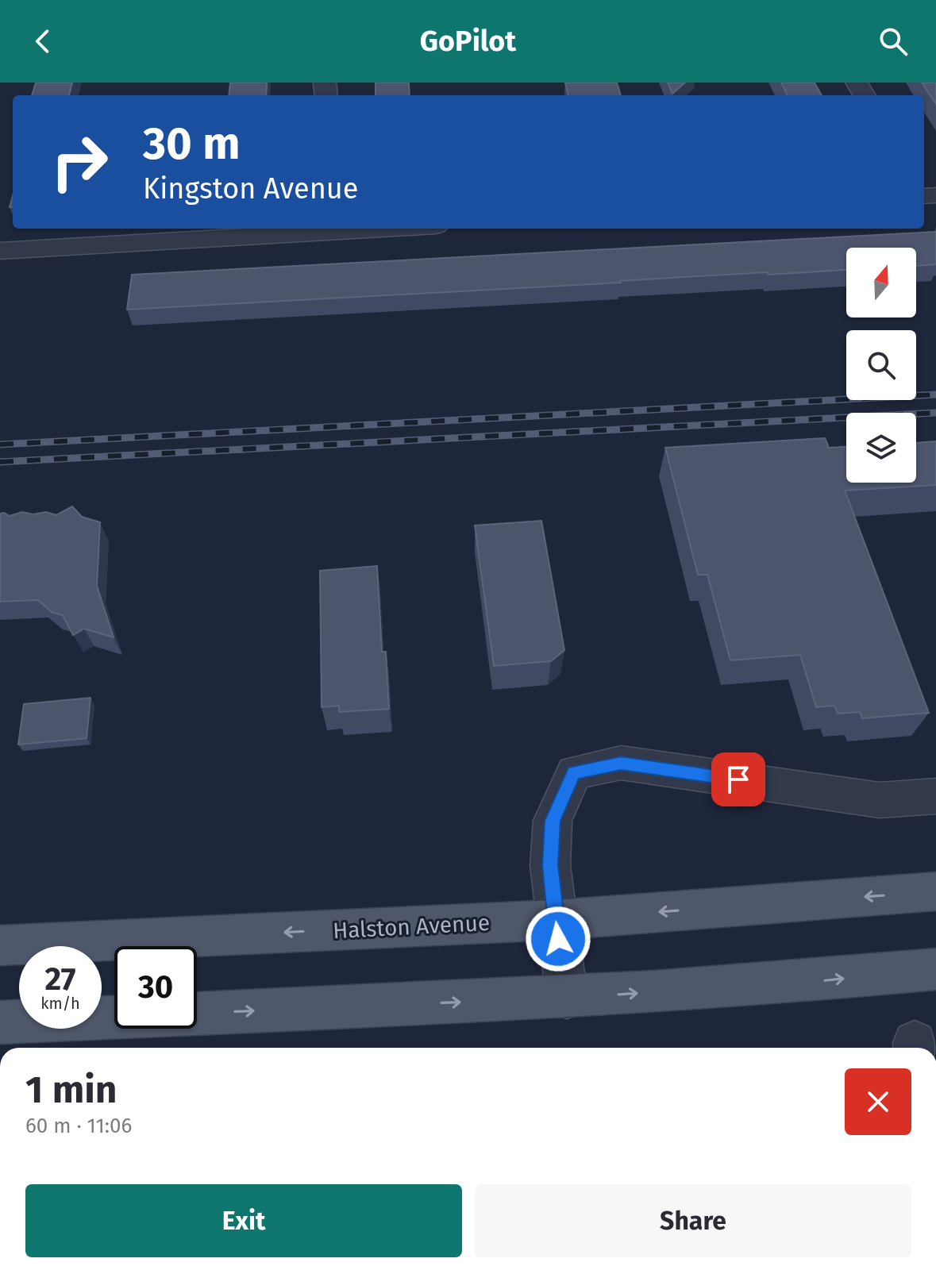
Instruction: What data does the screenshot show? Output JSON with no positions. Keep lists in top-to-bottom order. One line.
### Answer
{"streets":{"main road":["Halston Avenue"]},"north":"top","page":{"header":"GoPilot","turn":["30 m","Kingston Avenue"],"speed":"27 km/h","limit":"30","heading":["1 min","60 m · 11:06"],"buttons":["Exit","Share"]}}
